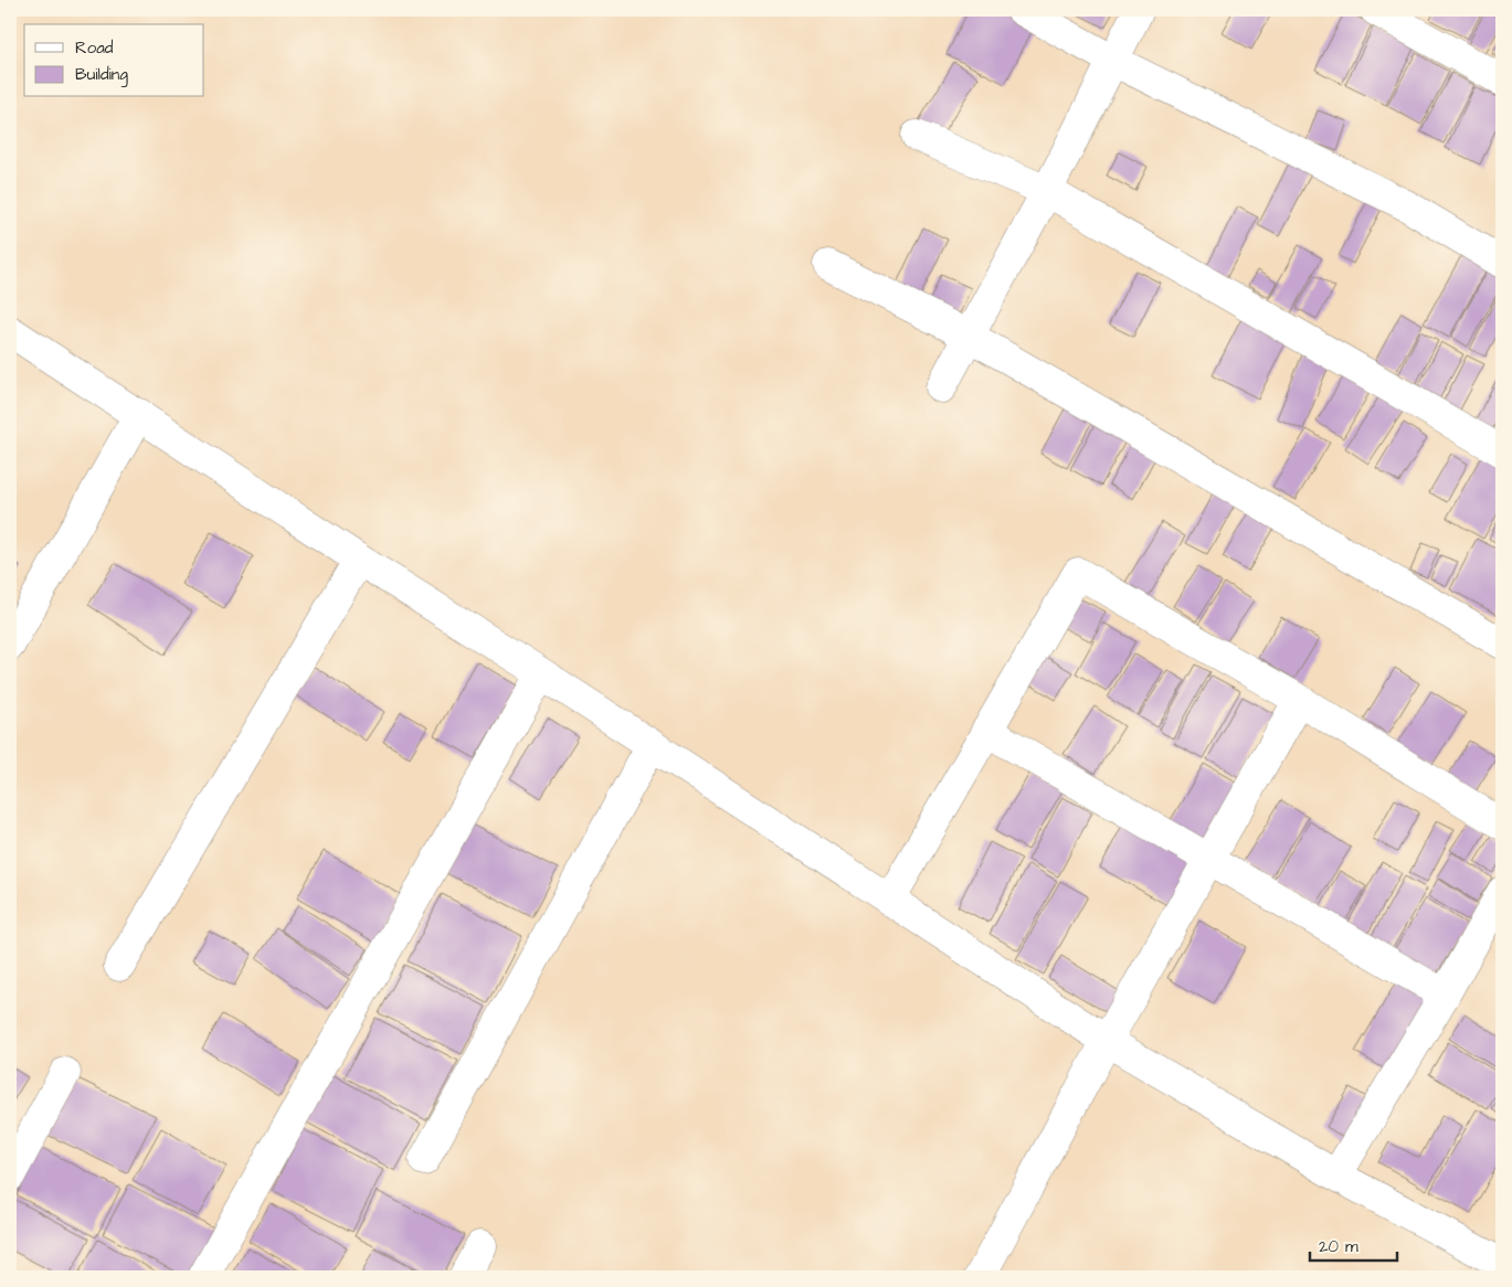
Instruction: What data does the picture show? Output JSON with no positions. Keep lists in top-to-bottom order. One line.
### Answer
{"legend":["Road","Building"],"scale_bar":"20 m"}
